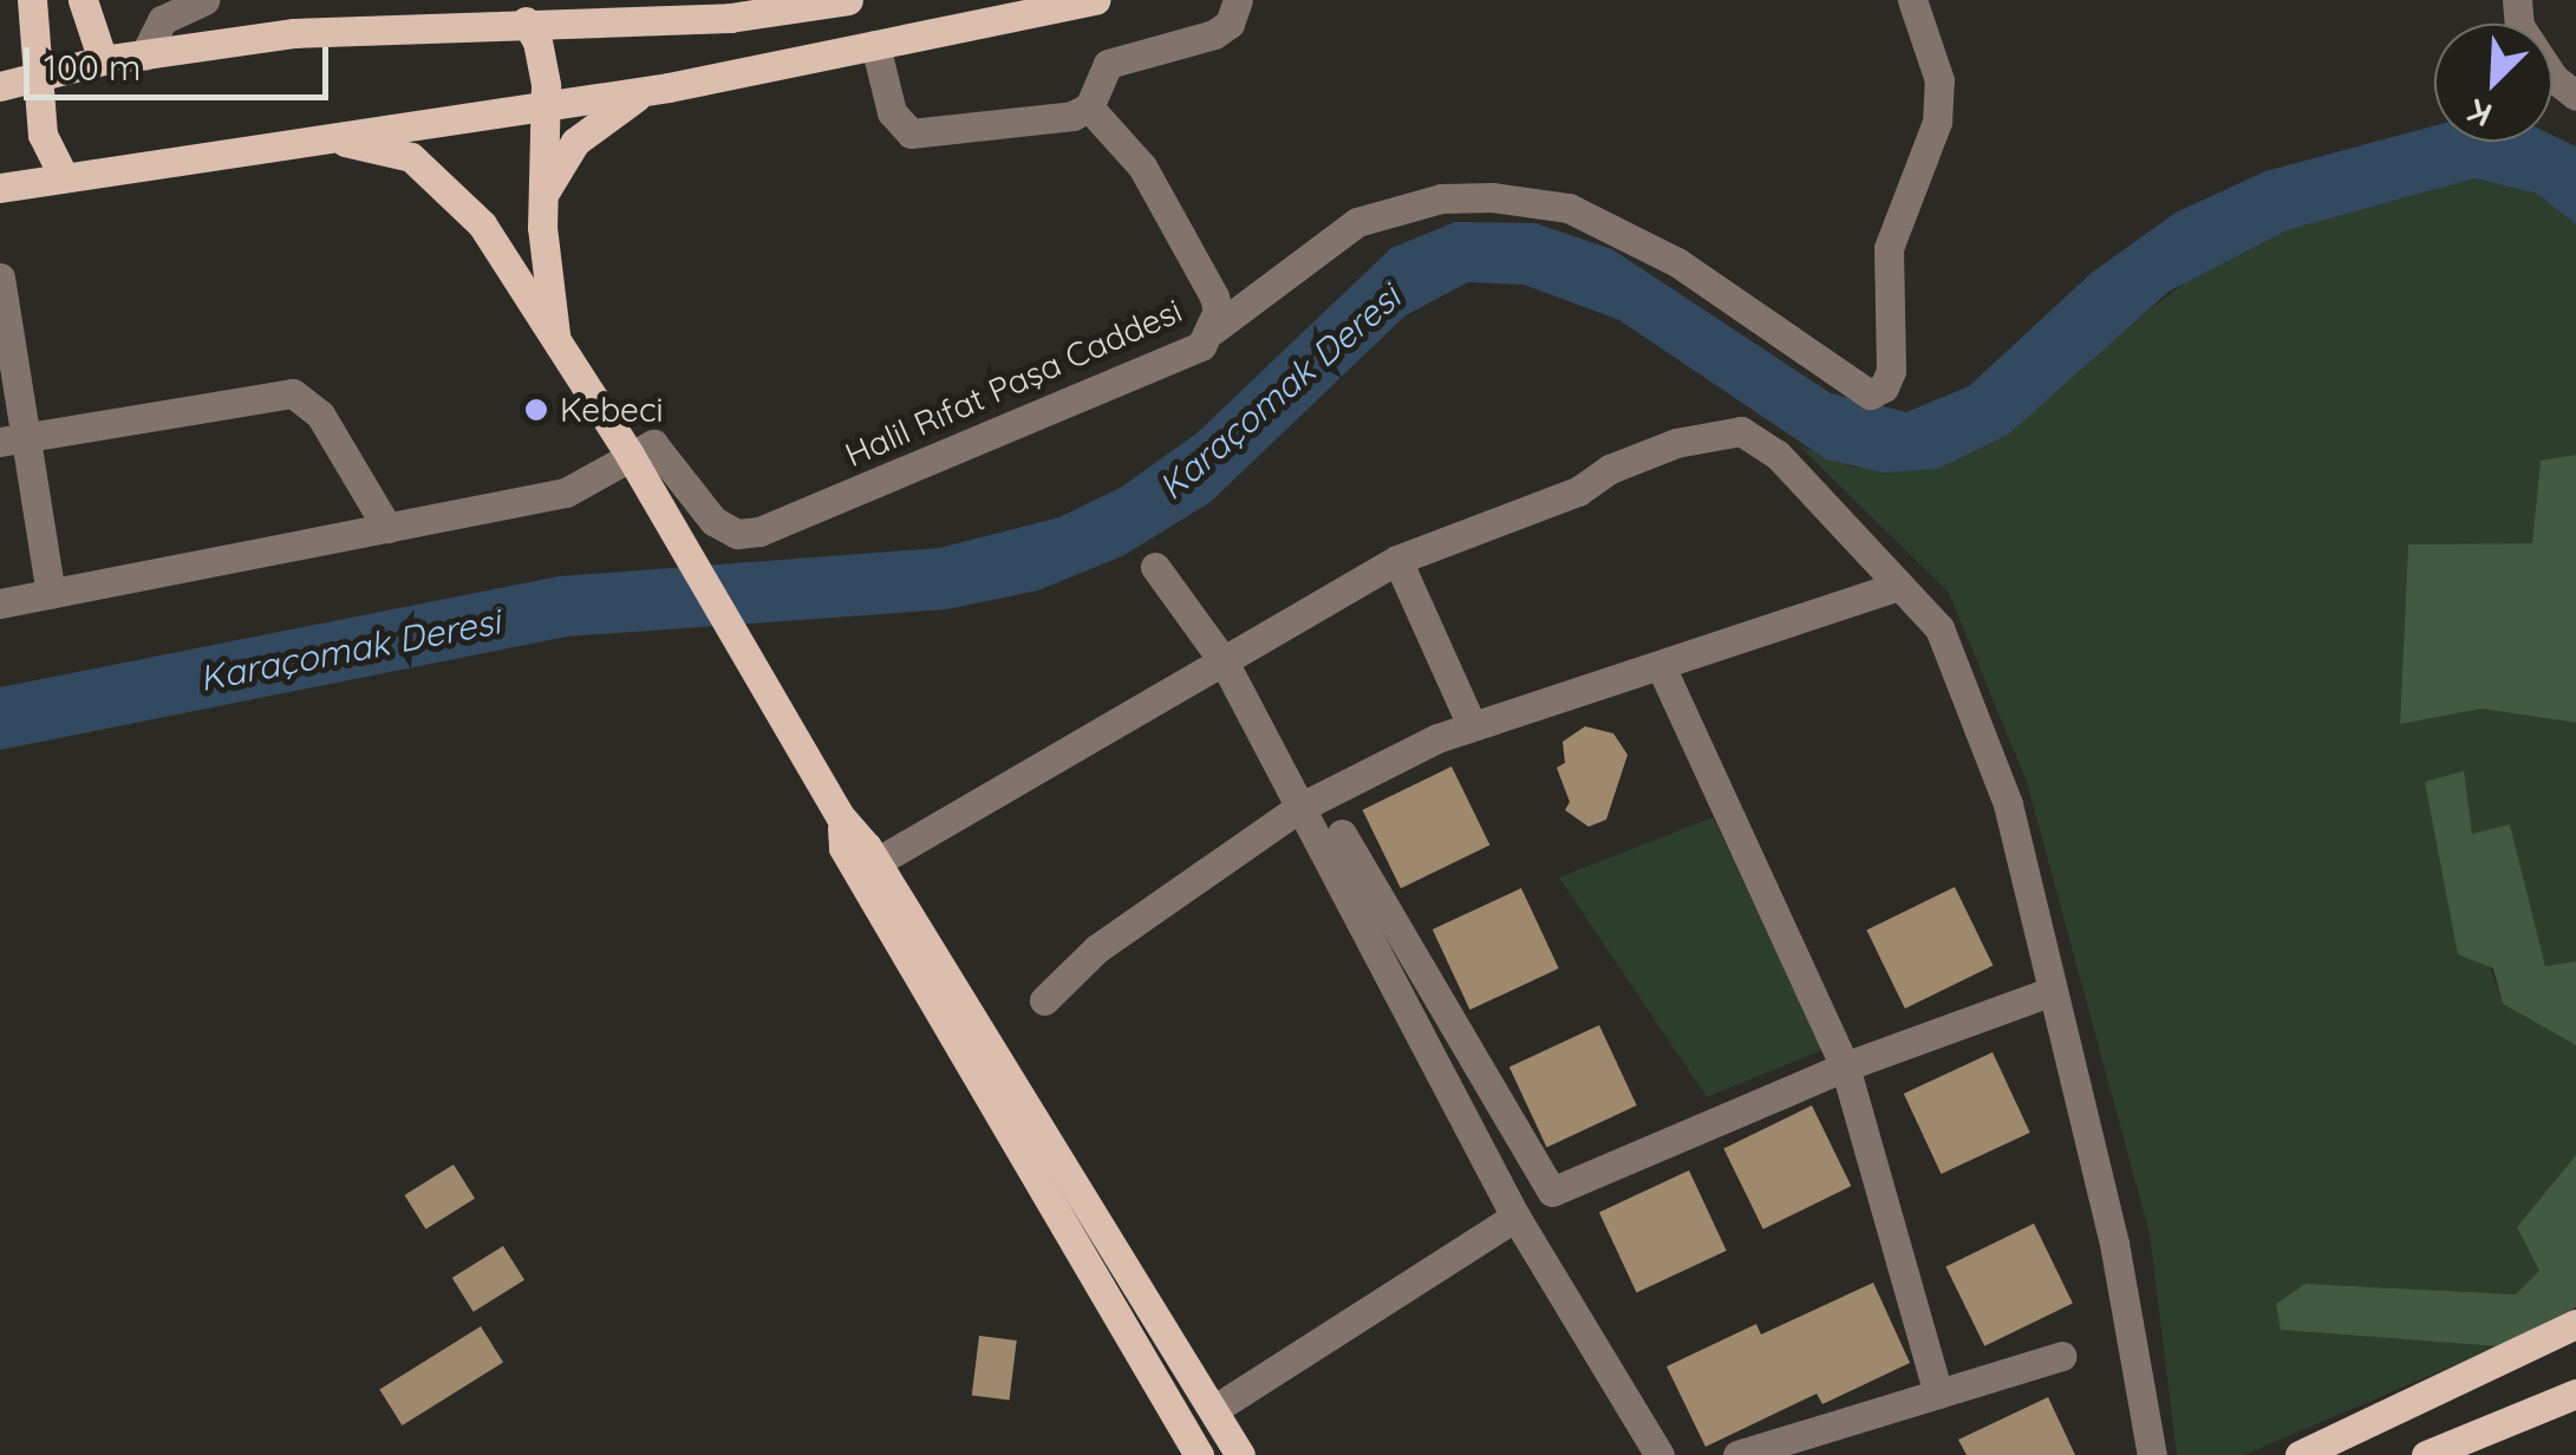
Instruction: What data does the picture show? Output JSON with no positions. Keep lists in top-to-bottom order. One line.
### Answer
{"streets":{"street":["Halil Rıfat Paşa Caddesi"]},"water":["Karaçomak Deresi"],"places":["Kebeci"],"scale_bar":"100 m","north":"bottom left"}
